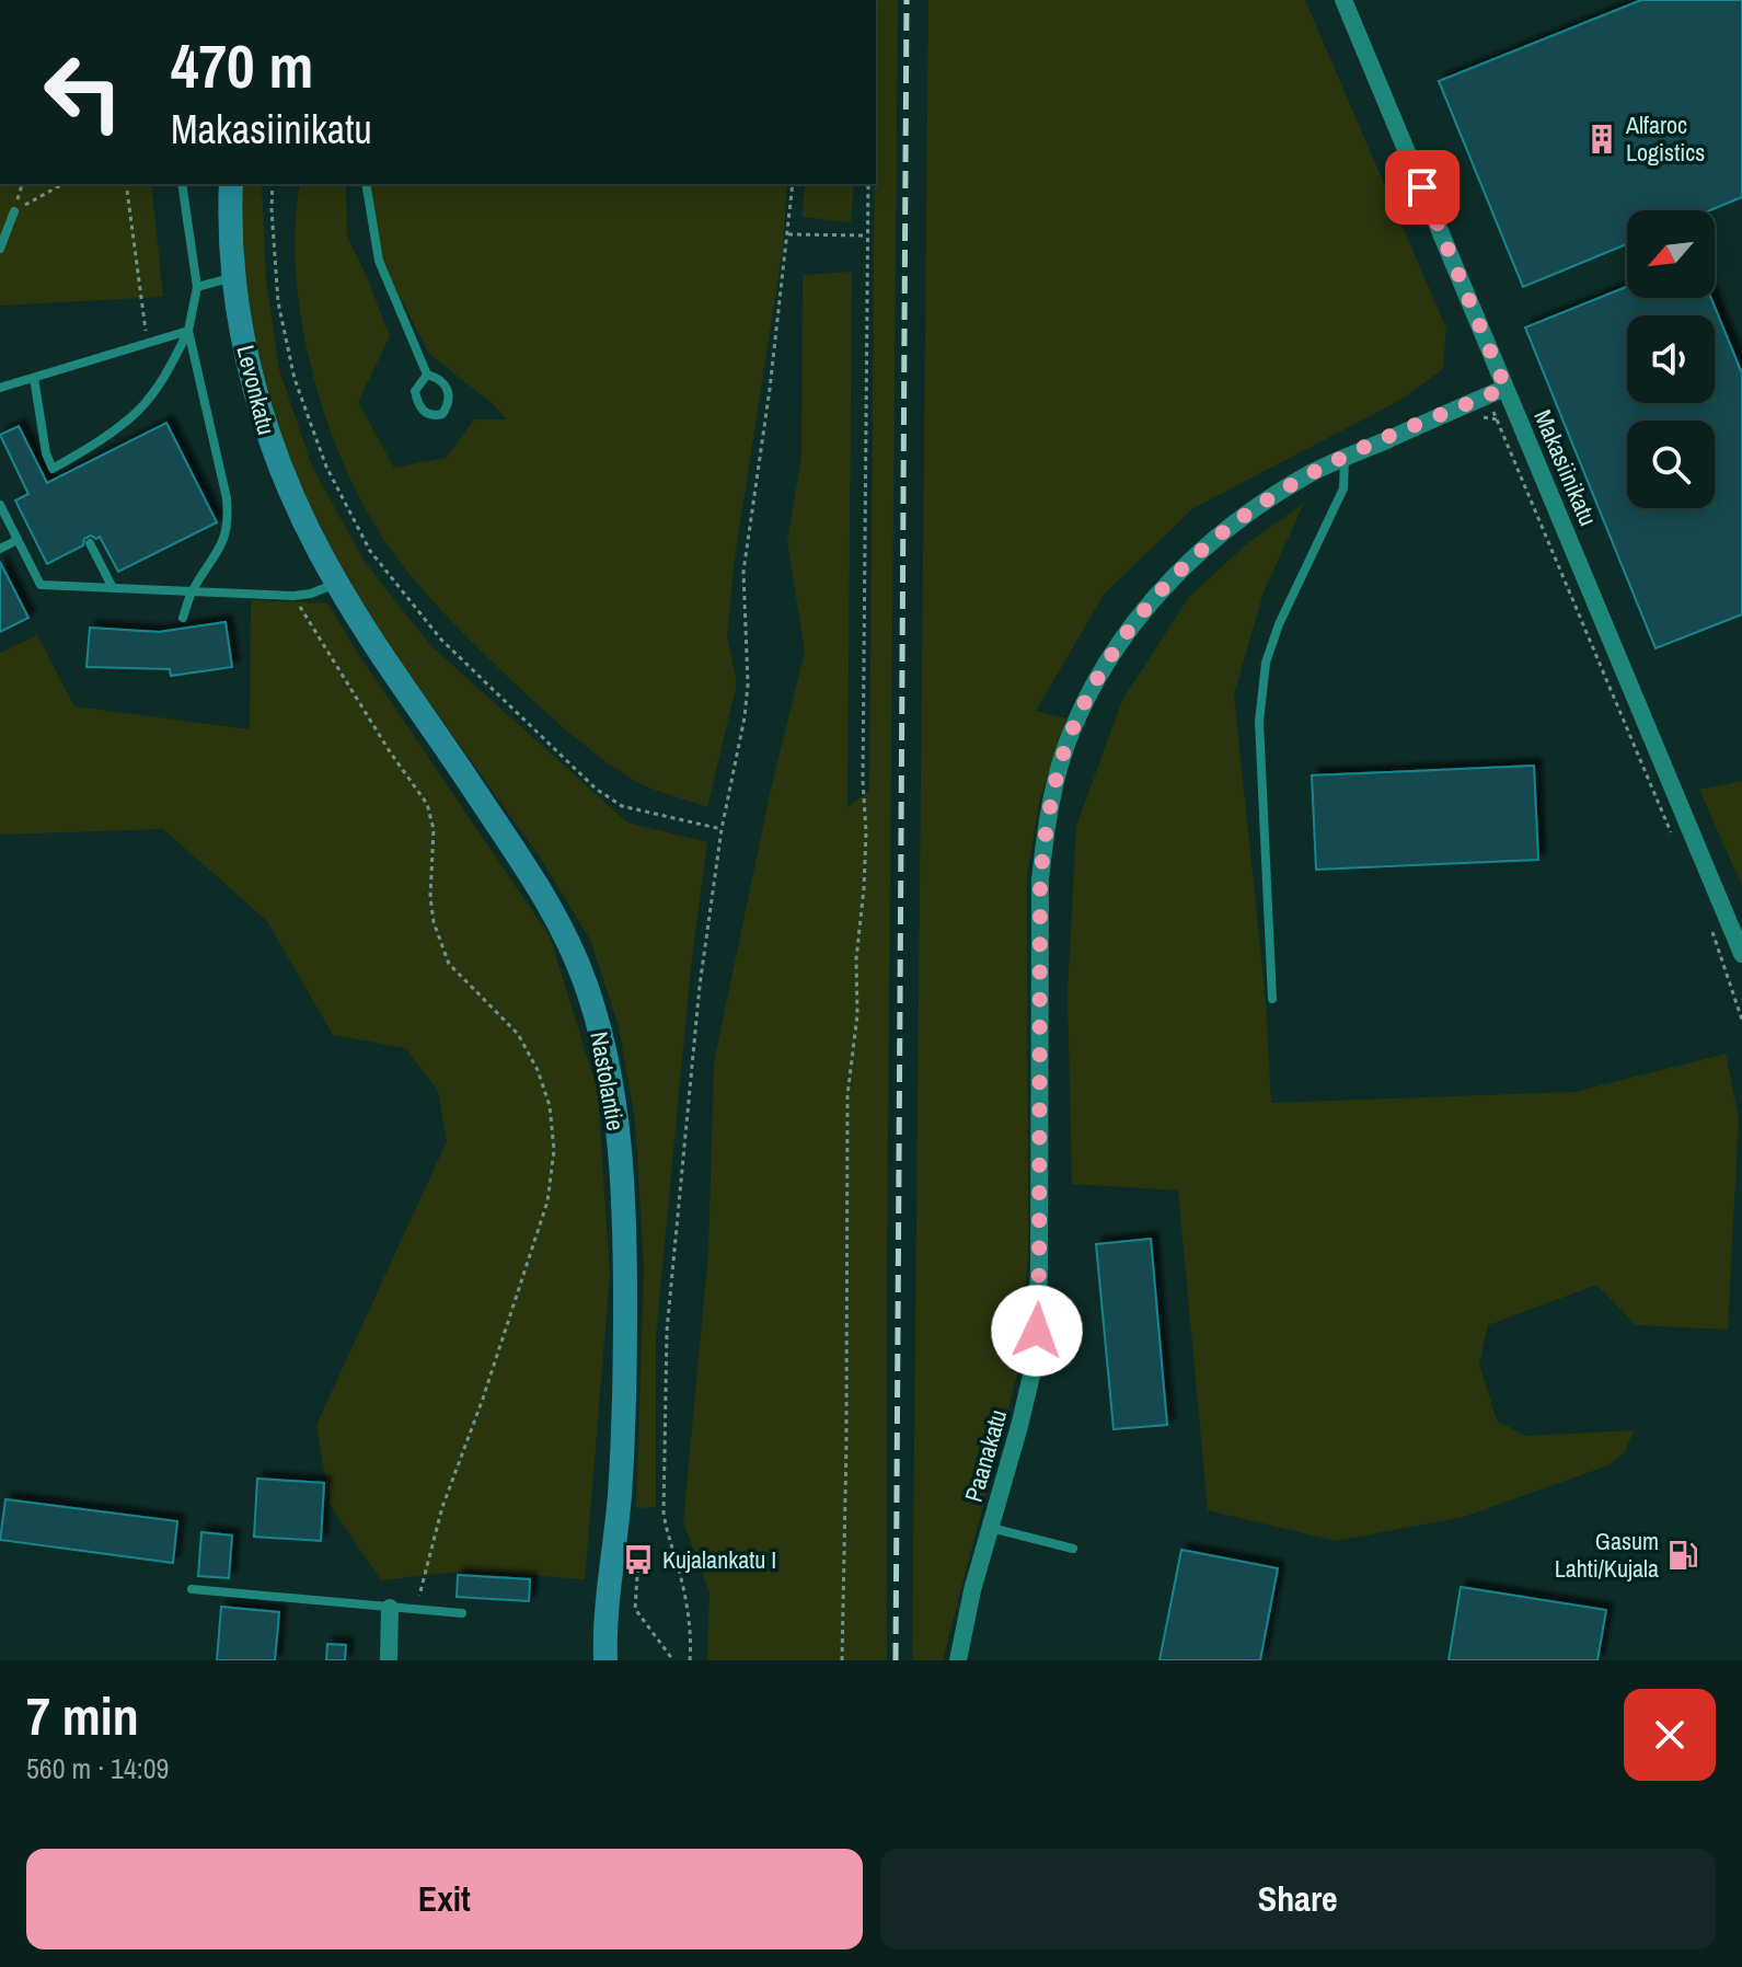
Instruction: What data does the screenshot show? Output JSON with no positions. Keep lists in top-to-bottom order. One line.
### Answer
{"streets":{"main road":["Levonkatu","Nastolantie"],"street":["Makasiinikatu","Paanakatu"]},"crossings":[["Levonkatu","Nastolantie"],["Makasiinikatu","Paanakatu"]],"places":{"building":["Alfaroc Logistics"],"fuel station":["Gasum Lahti/Kujala"],"bus stop":["Kujalankatu I"]},"north":"bottom left","page":{"turn":["470 m","Makasiinikatu"],"heading":["7 min","560 m · 14:09"],"buttons":["Exit","Share"]}}
